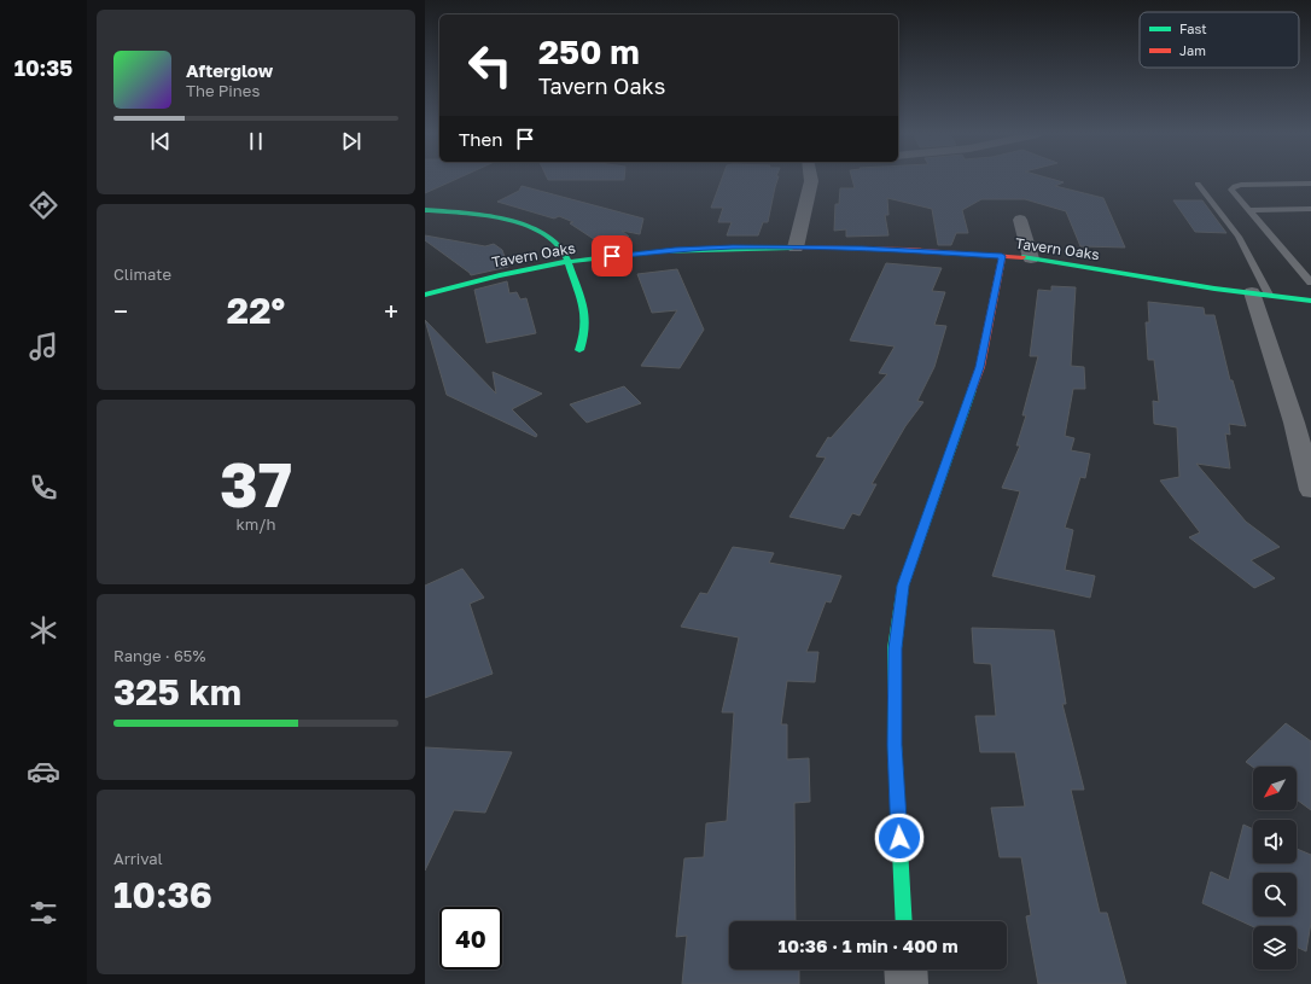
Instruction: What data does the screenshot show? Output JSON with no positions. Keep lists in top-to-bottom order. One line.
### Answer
{"streets":{"street":["Tavern Oaks"]},"legend":["Fast","Jam"],"north":"bottom left","page":{"tabs":"10:35","turn":["250 m","Tavern Oaks"],"song":["Afterglow","The Pines"],"then":"Then","tile":["Climate",["37","km/h"],["Range · 65%","325 km"],["Arrival","10:36"]],"heat":["−","22°","+"],"limit":"40","trip":"10:36 · 1 min · 400 m"}}
